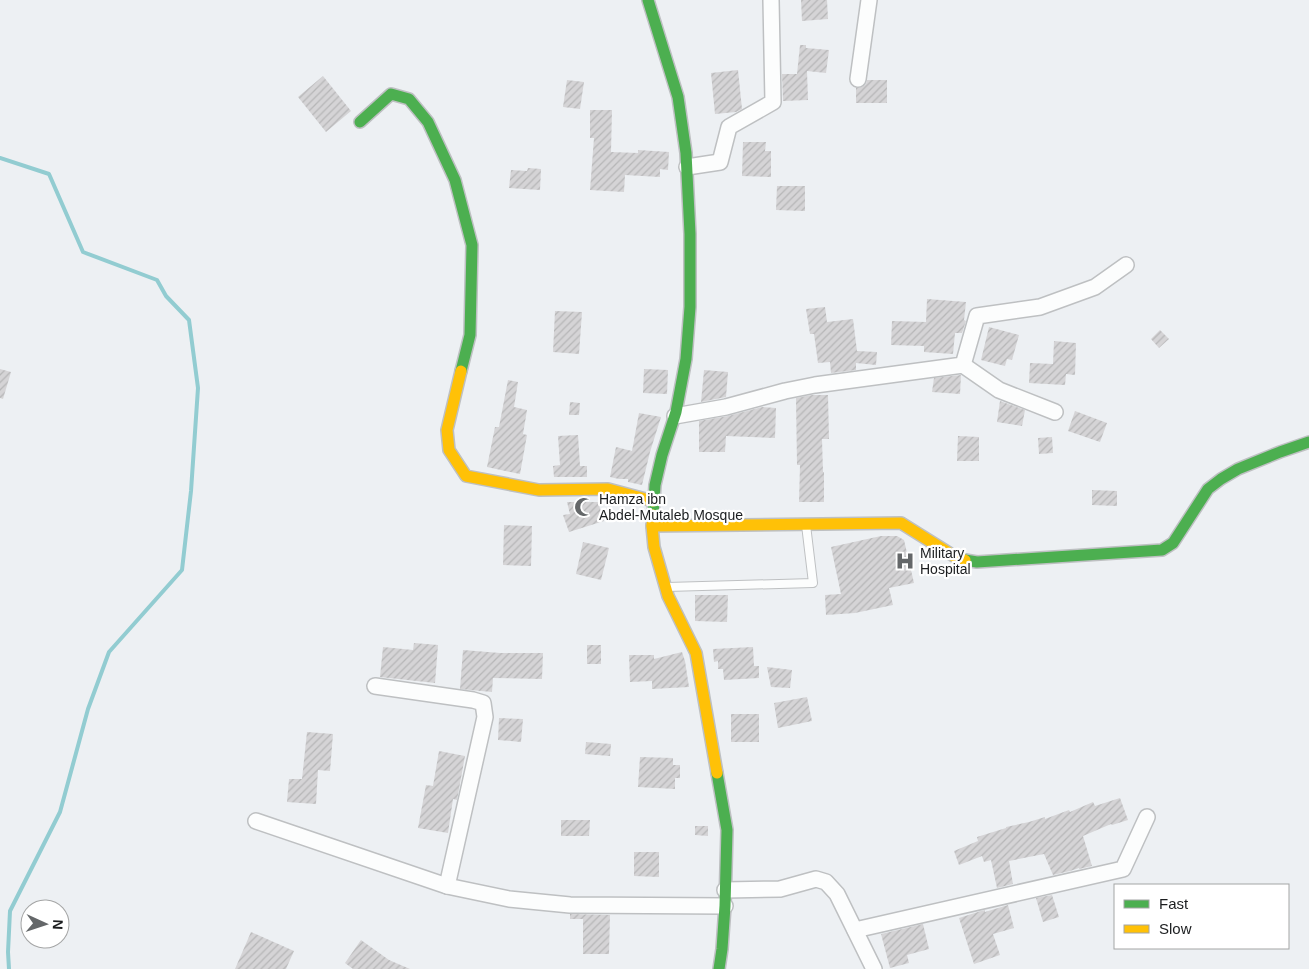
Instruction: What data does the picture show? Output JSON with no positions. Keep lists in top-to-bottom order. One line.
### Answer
{"places":{"mosque":["Hamza ibn Abdel-Mutaleb Mosque"],"hospital":["Military Hospital"]},"legend":["Fast","Slow"],"north":"right"}
